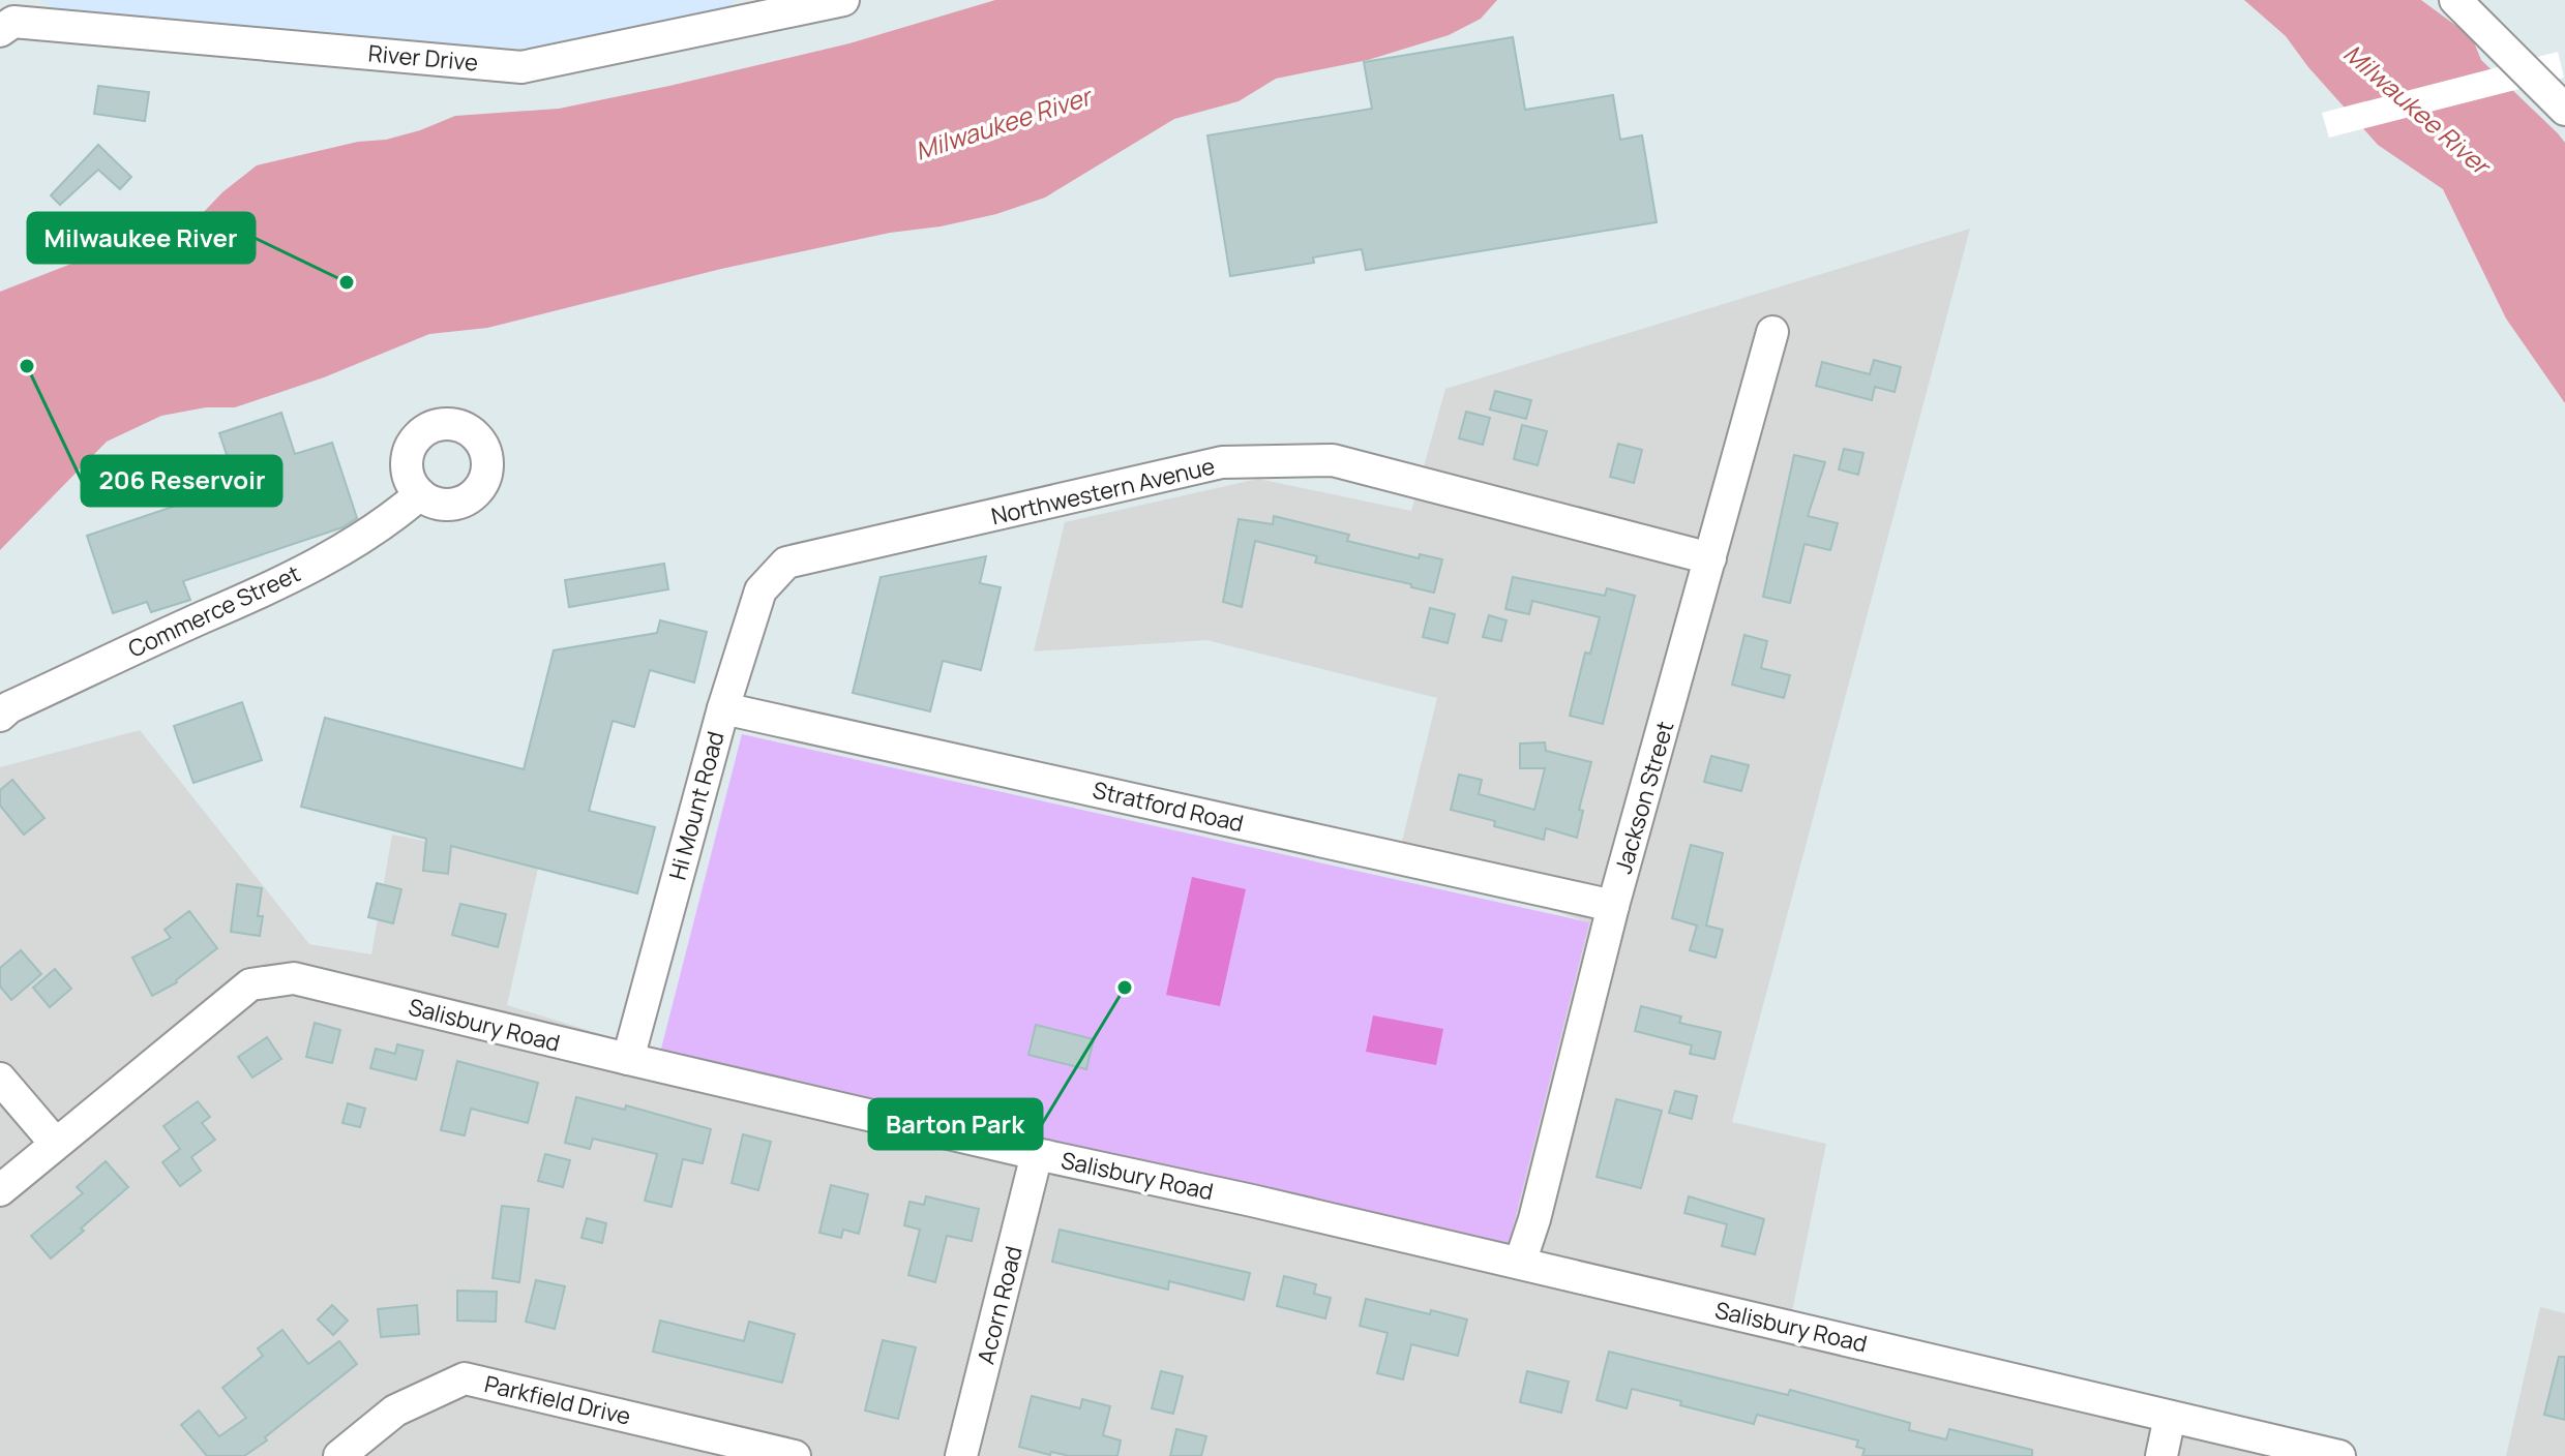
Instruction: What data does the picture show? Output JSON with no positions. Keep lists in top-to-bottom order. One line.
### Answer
{"streets":{"street":["River Drive","Northwestern Avenue","Commerce Street","Jackson Street","Hi Mount Road","Stratford Road","Salisbury Road","Acorn Road","Parkfield Drive"]},"crossings":[["Northwestern Avenue","Jackson Street"],["Northwestern Avenue","Hi Mount Road"],["Jackson Street","Stratford Road"],["Jackson Street","Salisbury Road"],["Hi Mount Road","Stratford Road"],["Hi Mount Road","Salisbury Road"],["Salisbury Road","Acorn Road"]],"water":["Milwaukee River"],"places":["Milwaukee River","206 Reservoir","Barton Park"]}
